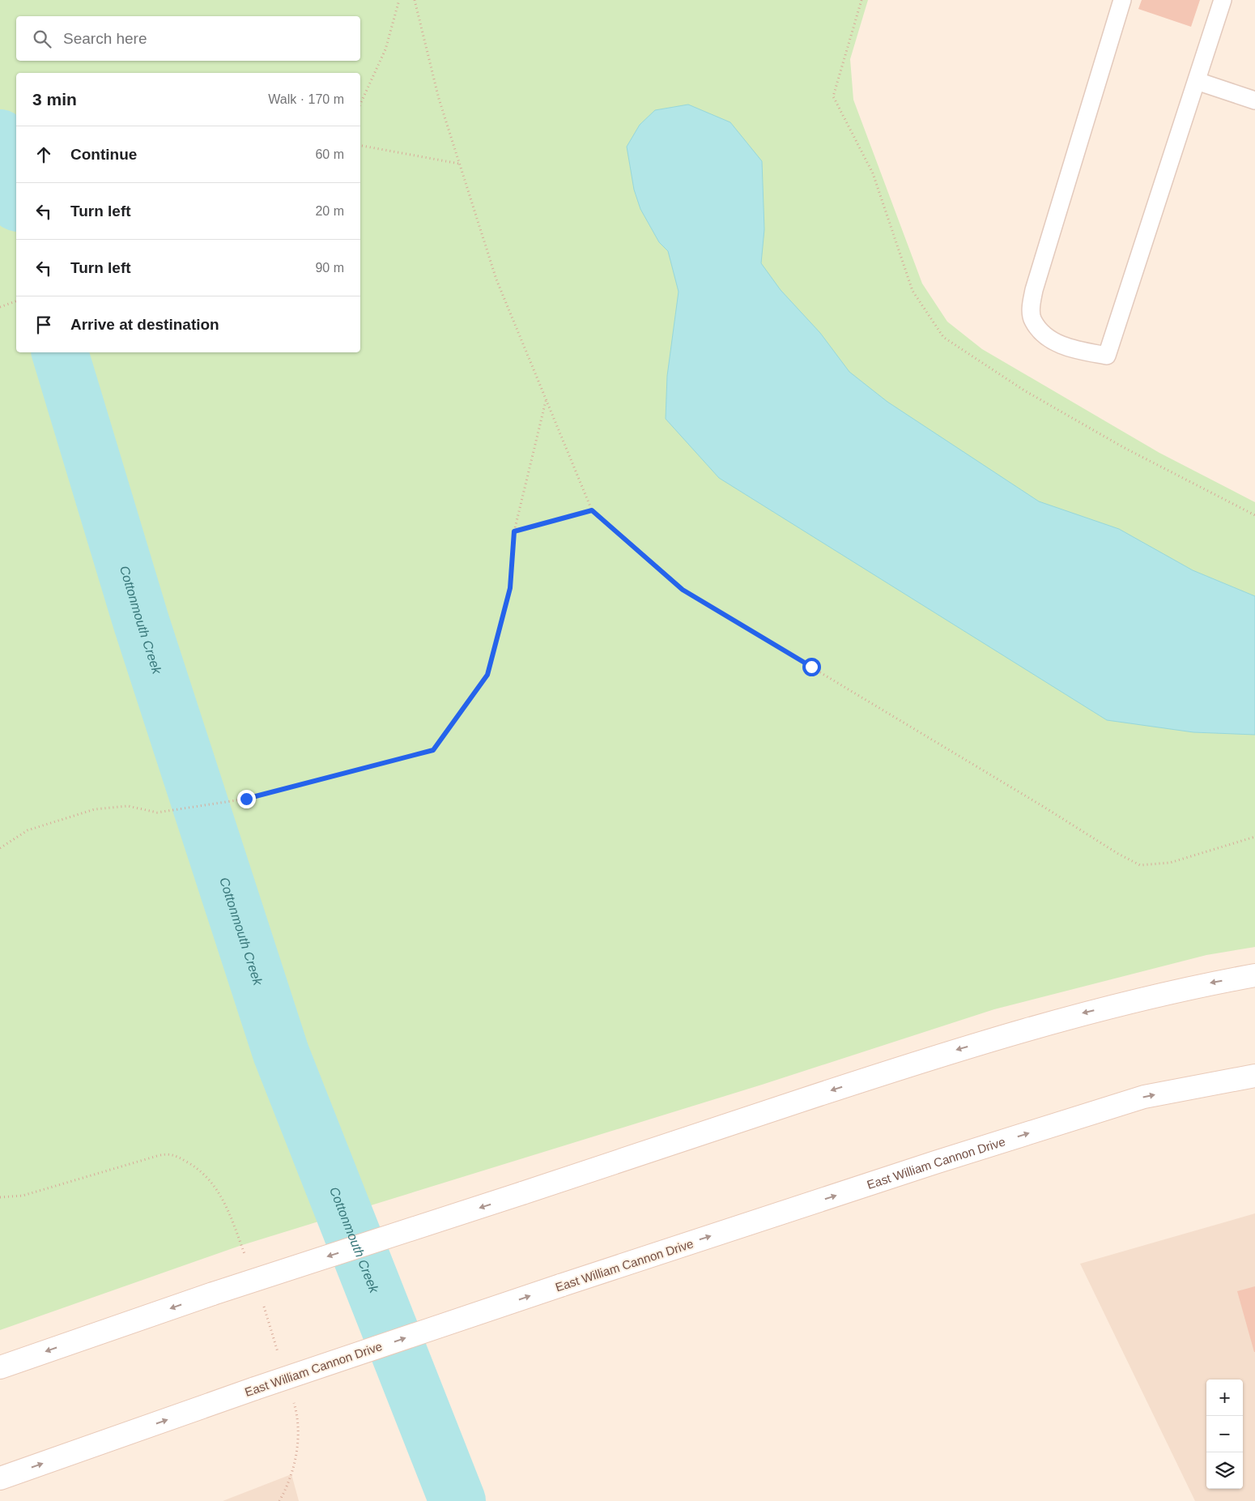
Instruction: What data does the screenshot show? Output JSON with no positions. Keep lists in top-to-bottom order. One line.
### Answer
{"streets":{"street":["East William Cannon Drive"]},"water":["Cottonmouth Creek"],"page":{"search":"Search here","heading":["3 min","Walk · 170 m"],"list":[["Continue","60 m"],["Turn left","20 m"],["Turn left","90 m"],"Arrive at destination"],"map_buttons":["+","−"]}}
